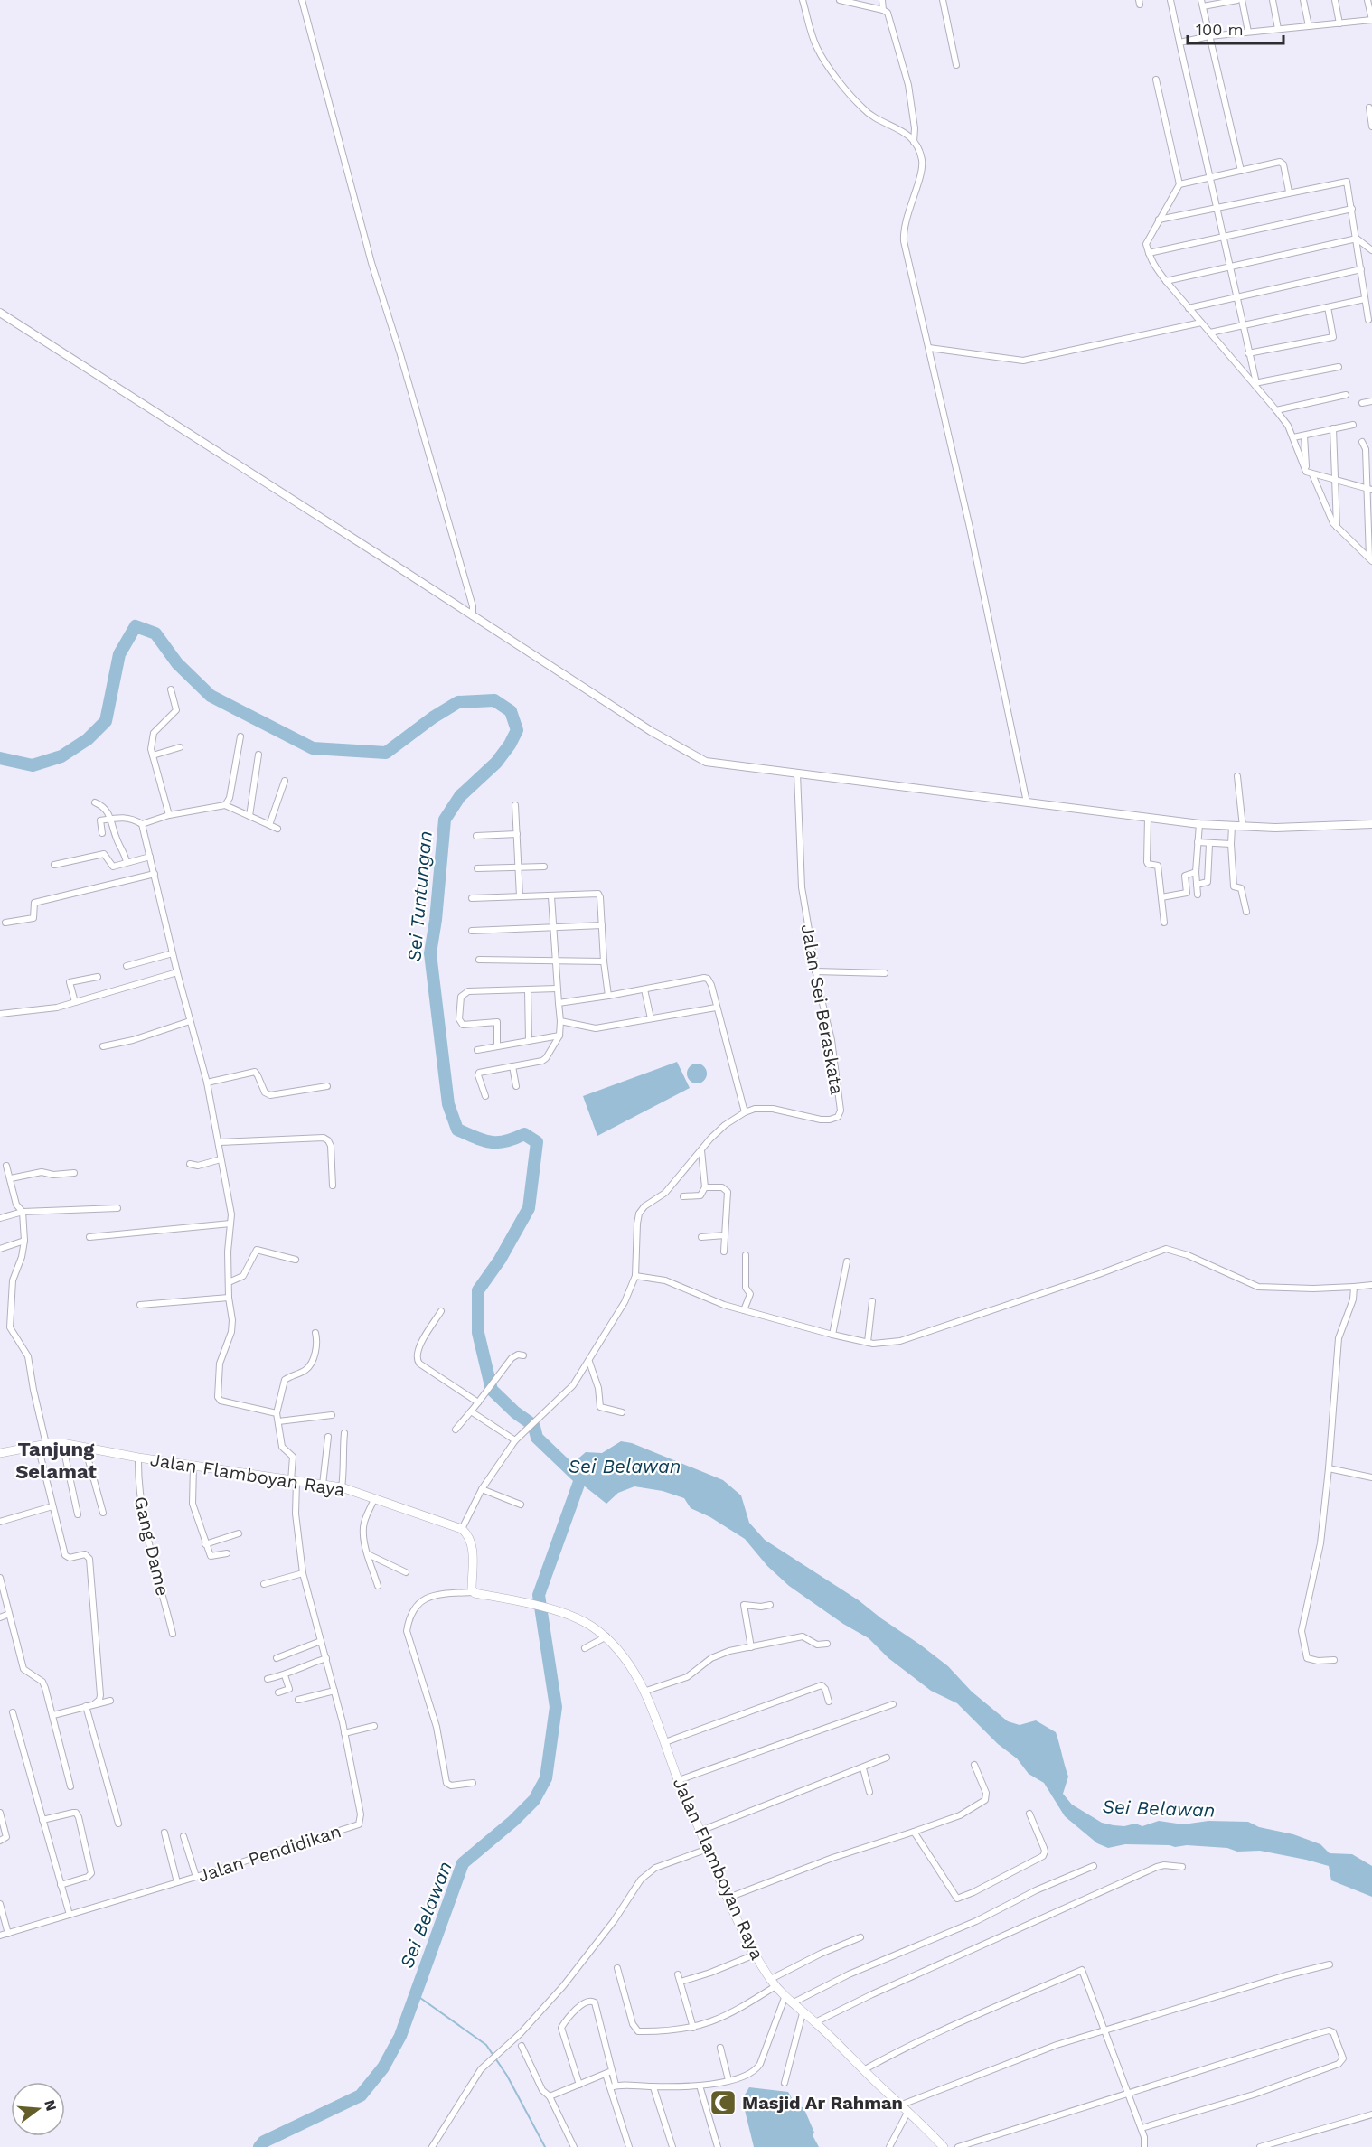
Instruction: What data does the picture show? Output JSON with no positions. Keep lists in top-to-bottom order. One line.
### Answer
{"streets":{"main road":["Jalan Flamboyan Raya"],"street":["Jalan Sei Beraskata","Gang Dame","Jalan Pendidikan"]},"crossings":[["Jalan Sei Beraskata","Jalan Flamboyan Raya"],["Jalan Flamboyan Raya","Gang Dame"],["Jalan Flamboyan Raya","Jalan Pendidikan"]],"districts":["Tanjung Selamat"],"water":["Sei Tuntungan","Sei Belawan"],"places":{"mosque":["Masjid Ar Rahman"]},"scale_bar":"100 m","north":"right"}
